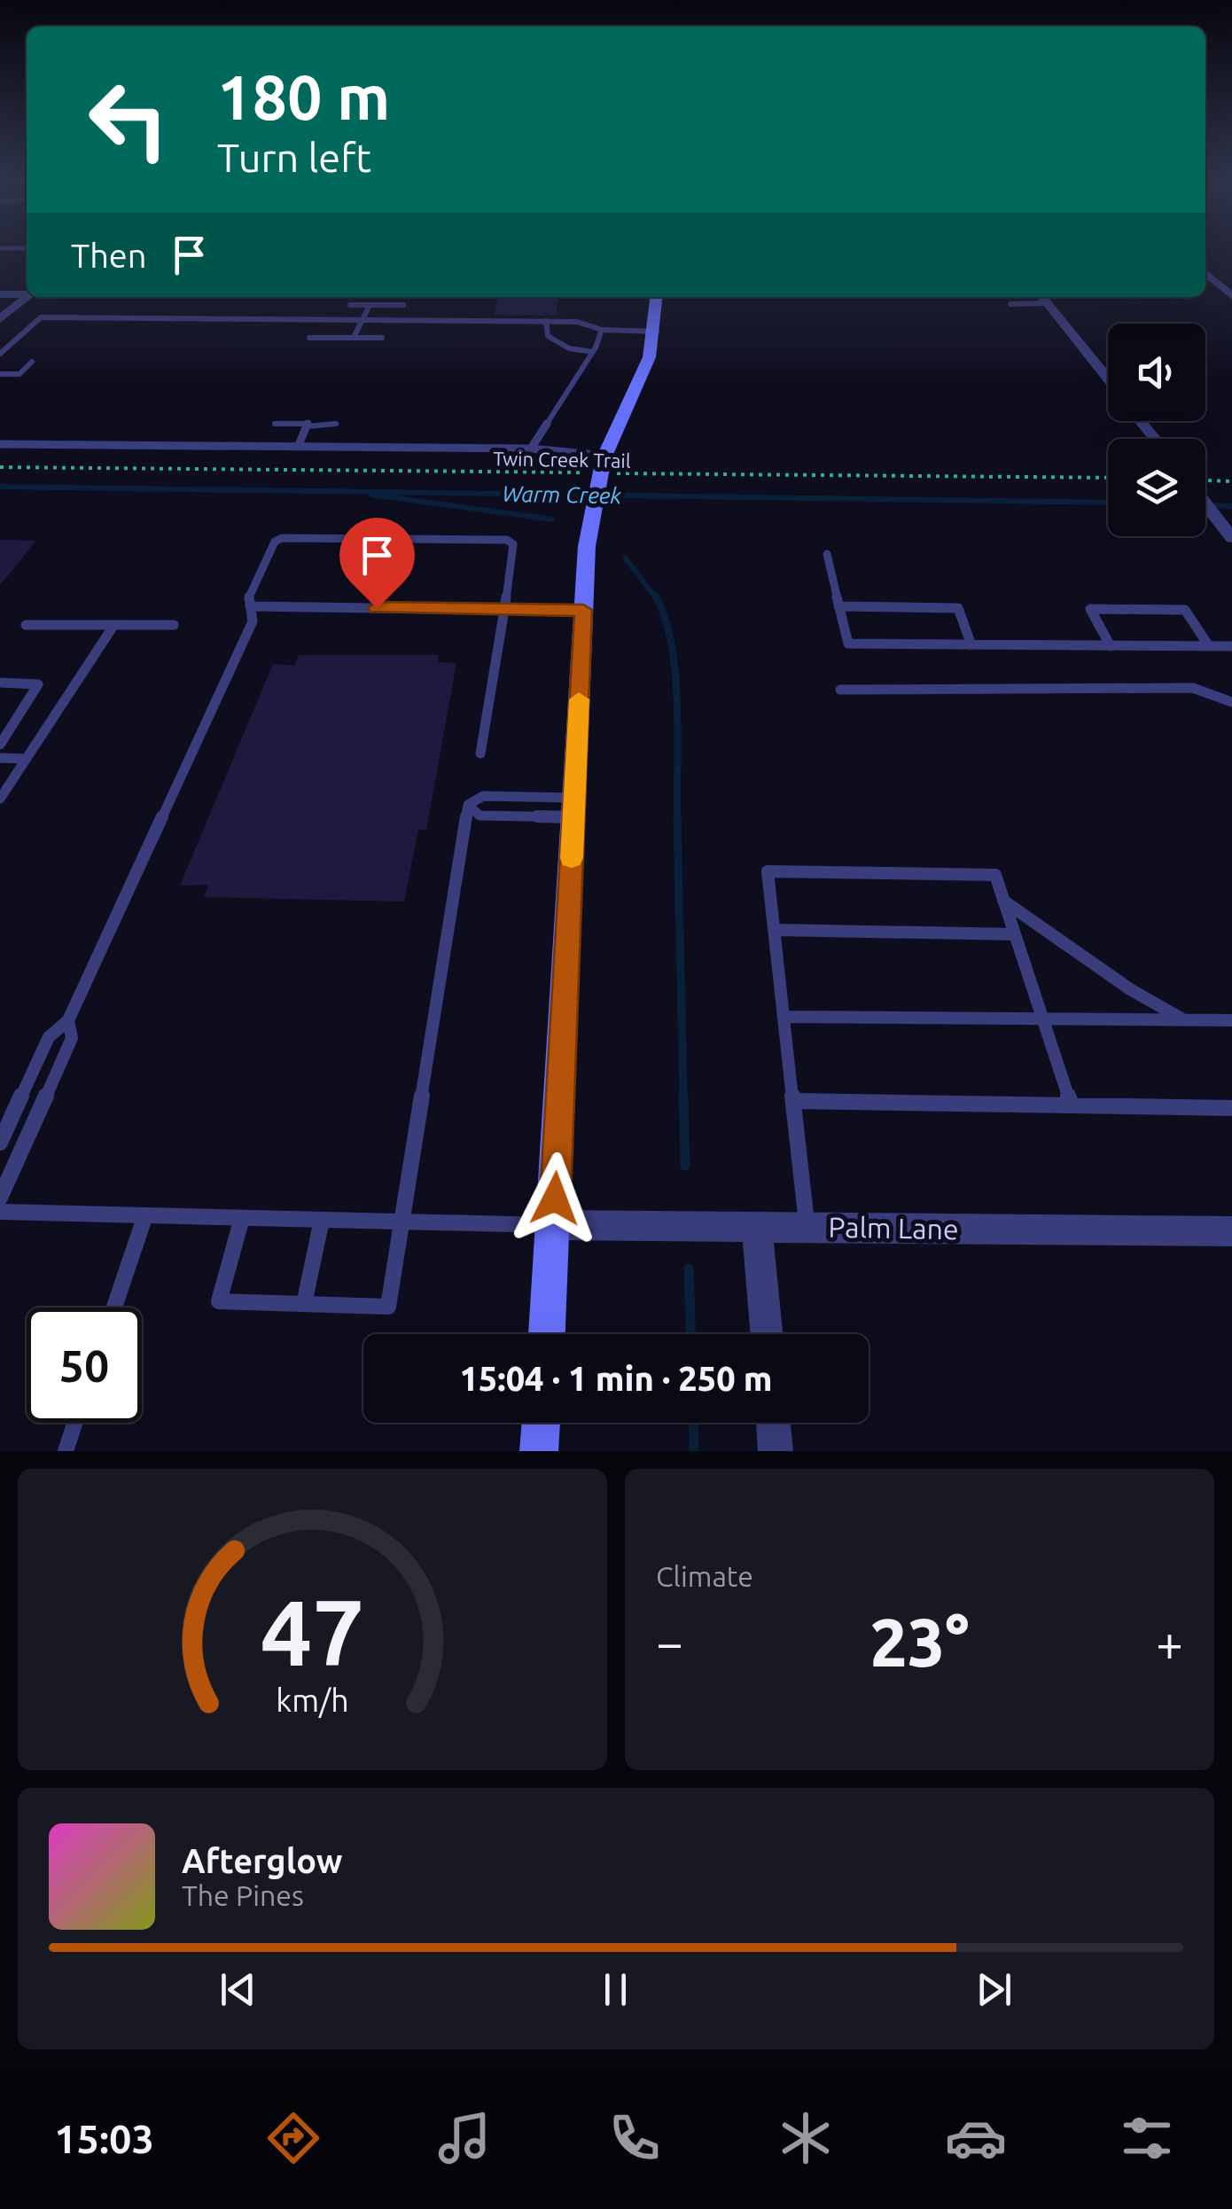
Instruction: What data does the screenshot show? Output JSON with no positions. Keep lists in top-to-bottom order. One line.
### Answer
{"streets":{"street":["Palm Lane"],"path":["Twin Creek Trail"]},"water":["Warm Creek"],"page":{"turn":["180 m","Turn left"],"then":"Then","limit":"50","trip":"15:04 · 1 min · 250 m","tile":"Climate","heat":["−","23°","+"],"song":["Afterglow","The Pines"],"tabs":"15:03","gauge":["47","km/h"]}}
